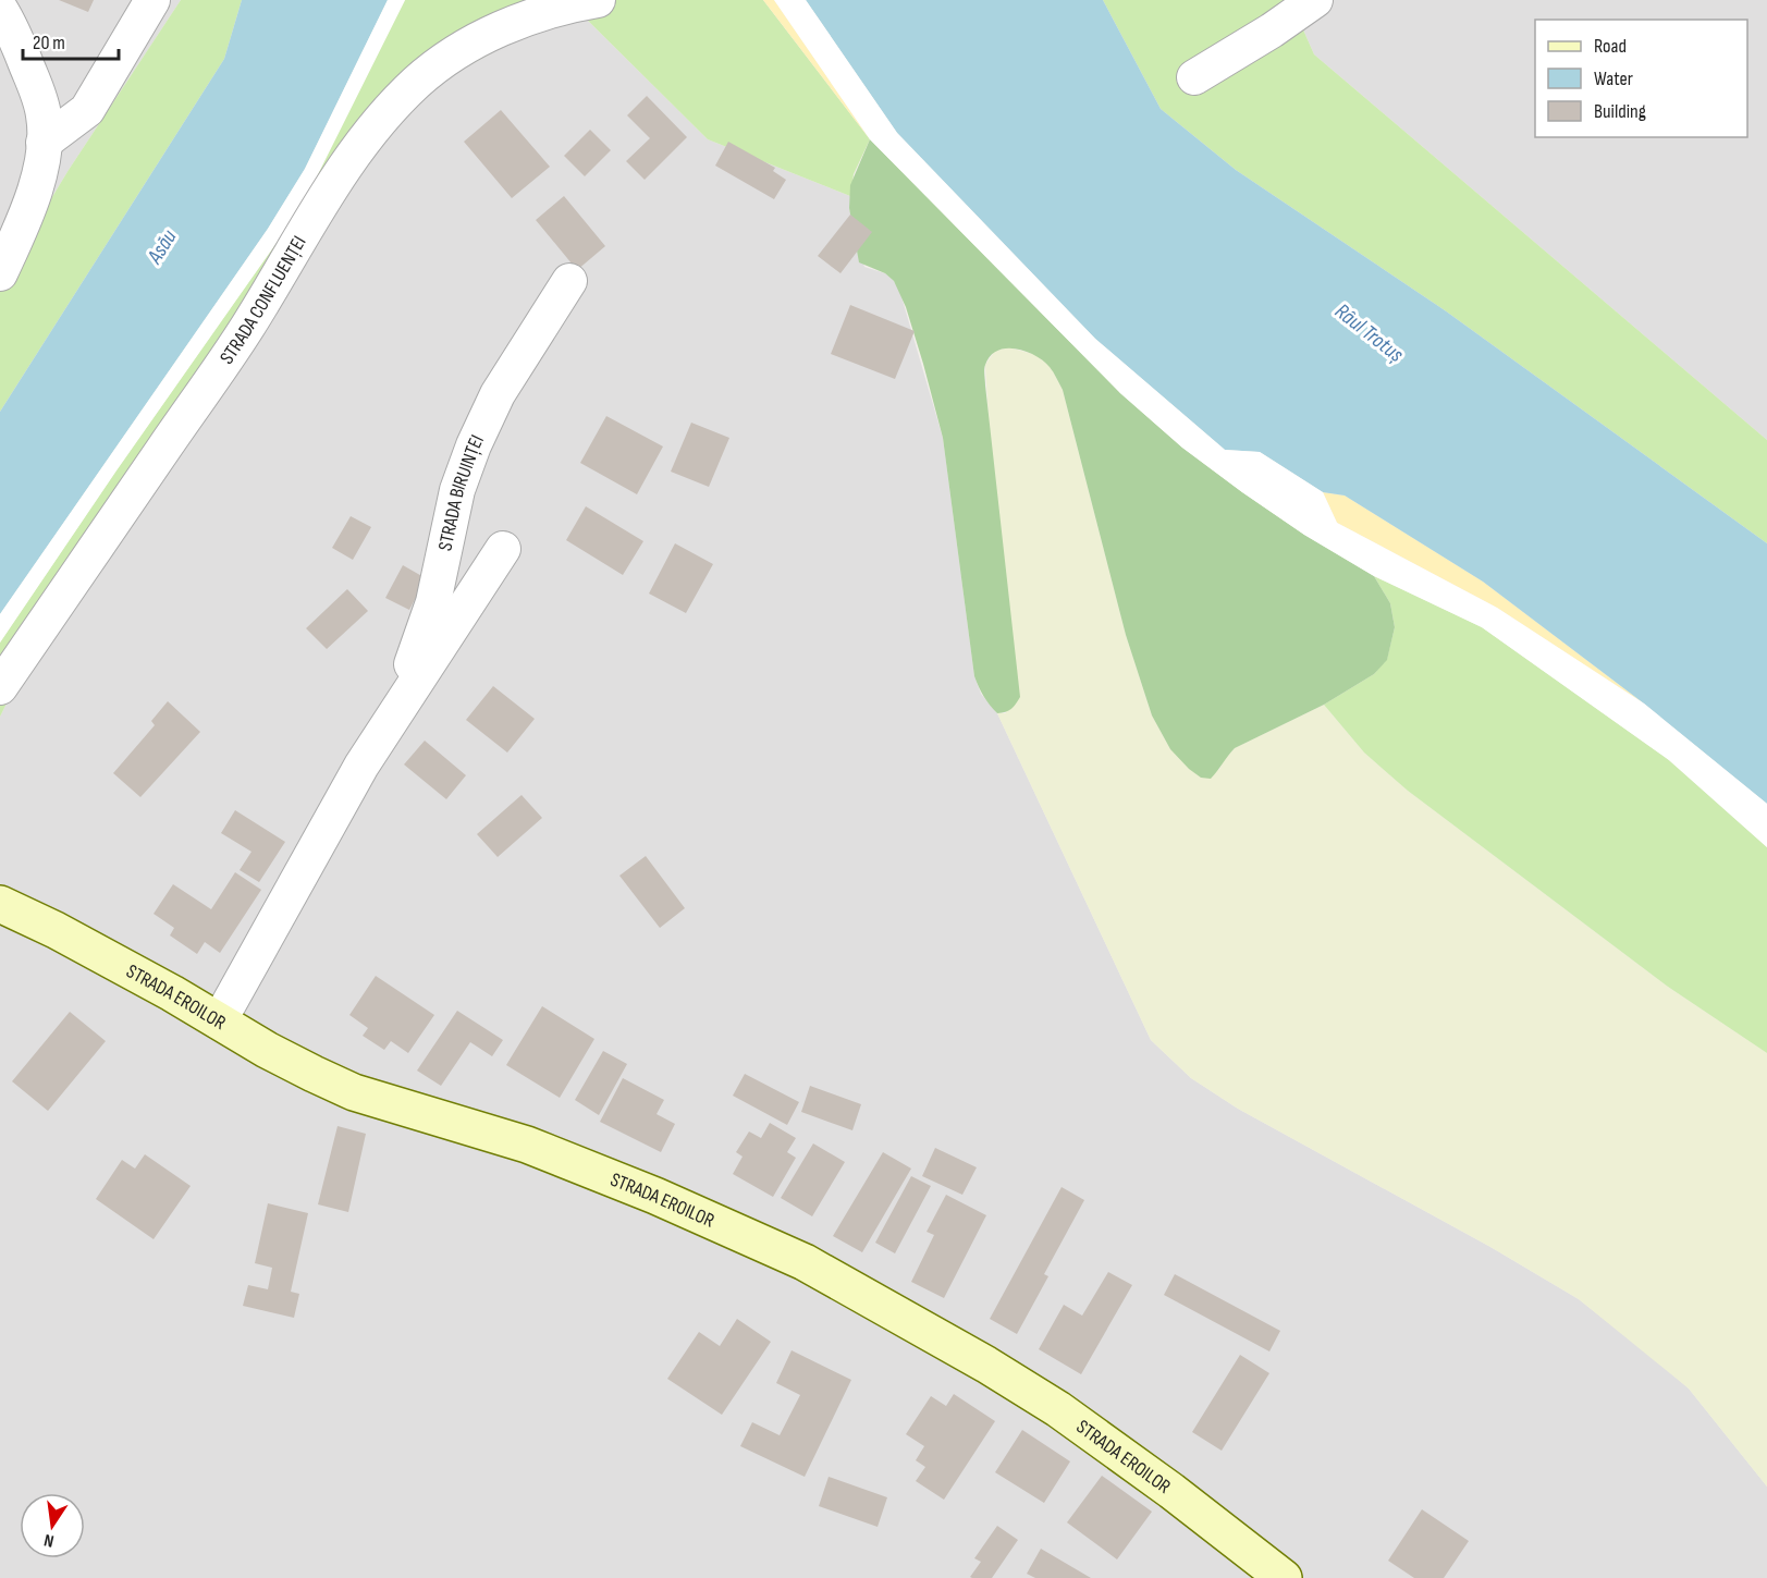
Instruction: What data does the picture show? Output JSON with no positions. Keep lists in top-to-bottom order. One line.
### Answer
{"streets":{"main road":["STRADA EROILOR"],"street":["STRADA CONFLUENȚEI","STRADA BIRUINȚEI"]},"crossings":[["STRADA BIRUINȚEI","STRADA EROILOR"]],"water":["Asău","Râul Trotuș"],"legend":["Road","Water","Building"],"scale_bar":"20 m","north":"bottom"}
